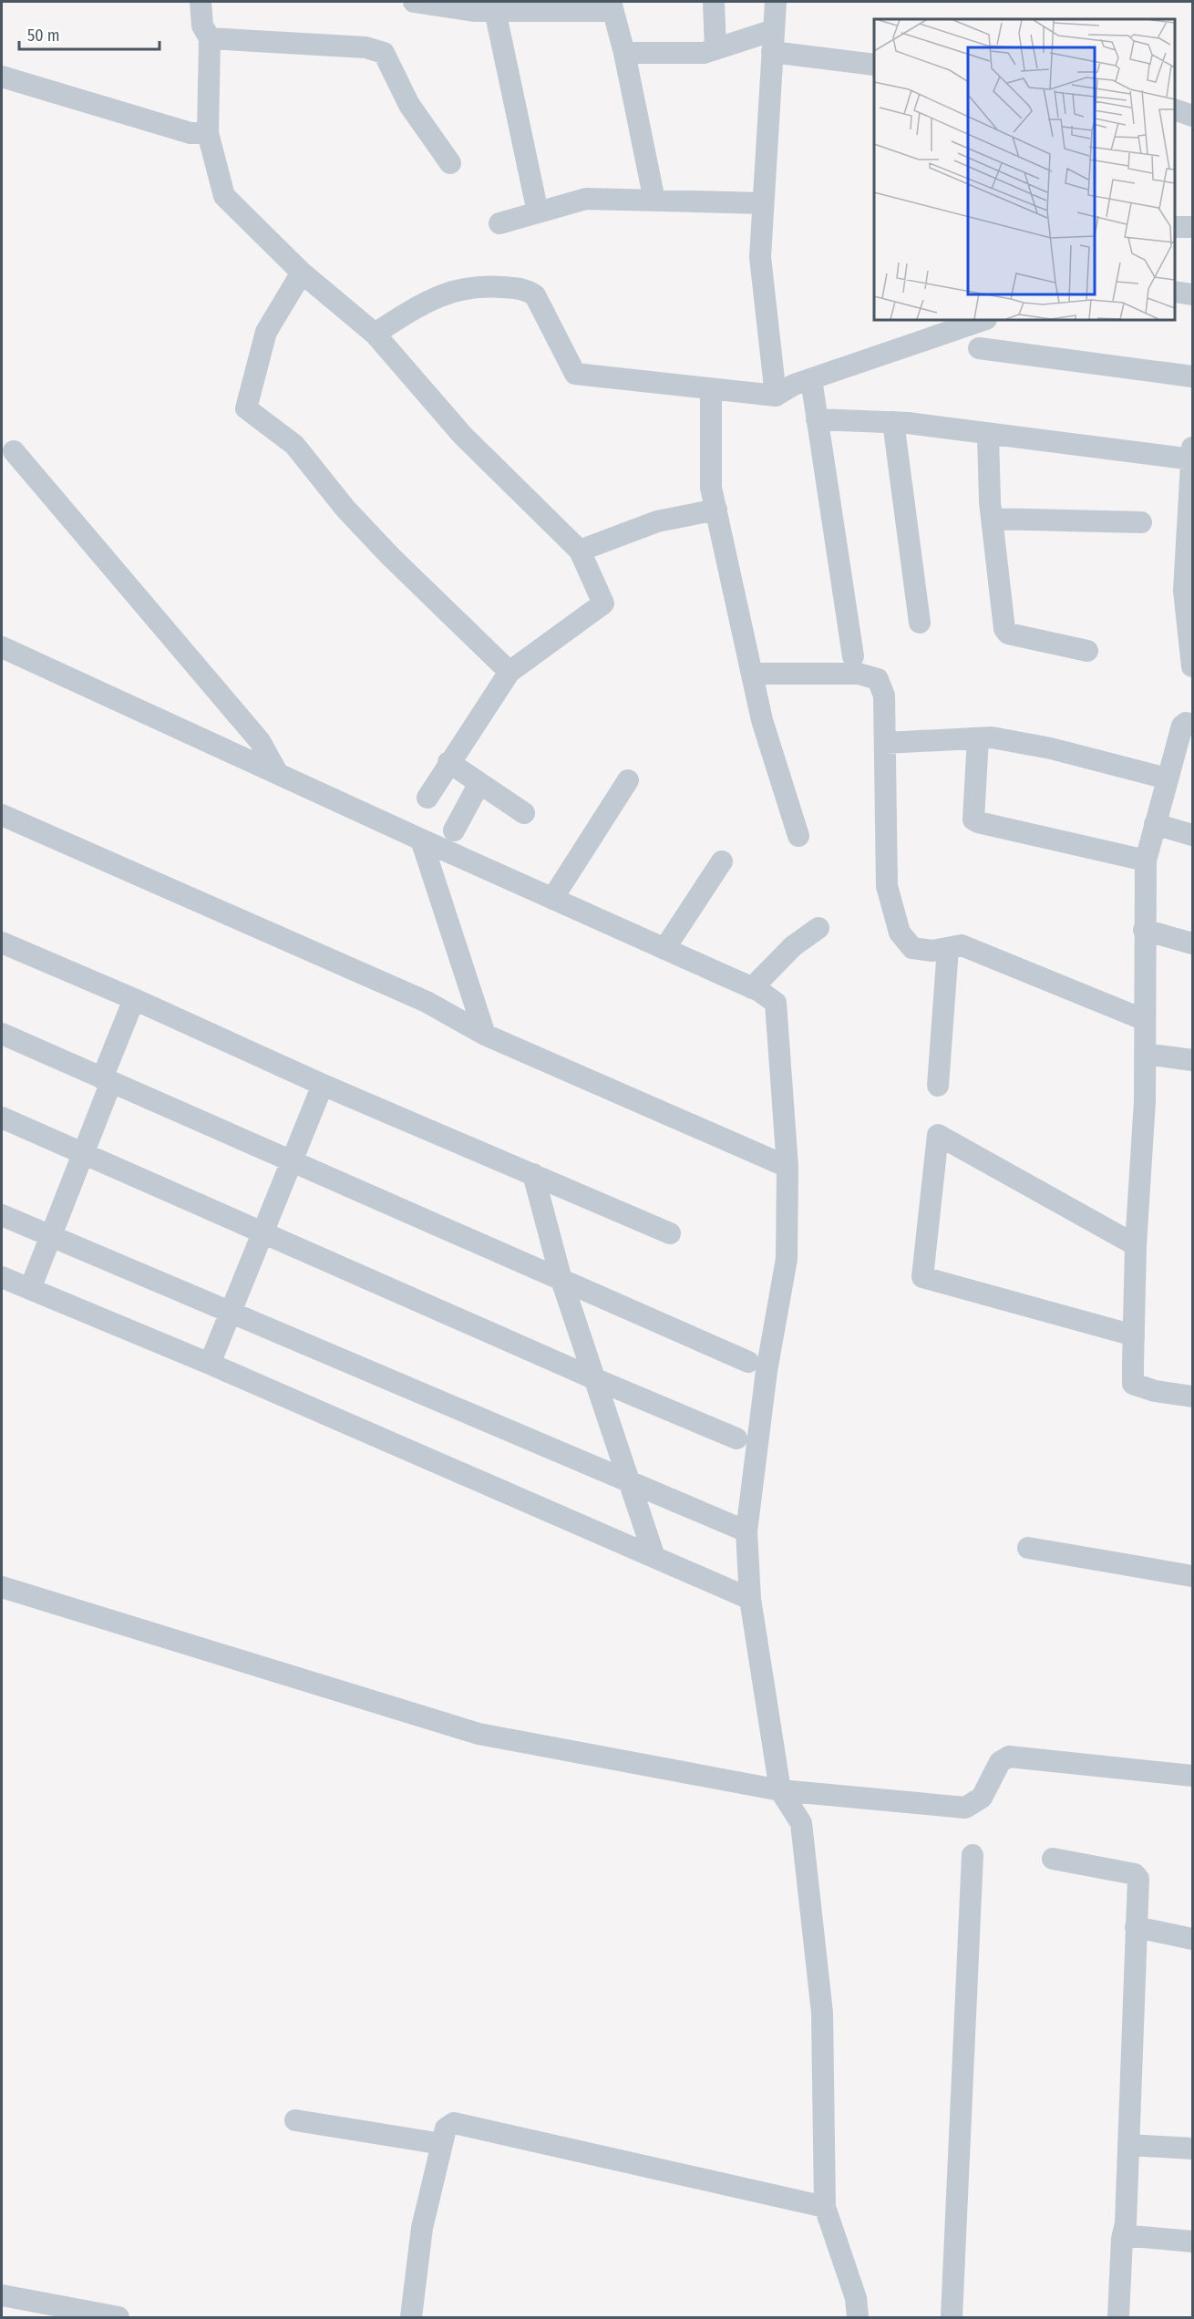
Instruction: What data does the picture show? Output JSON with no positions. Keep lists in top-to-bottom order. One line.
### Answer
{"scale_bar":"50 m"}
